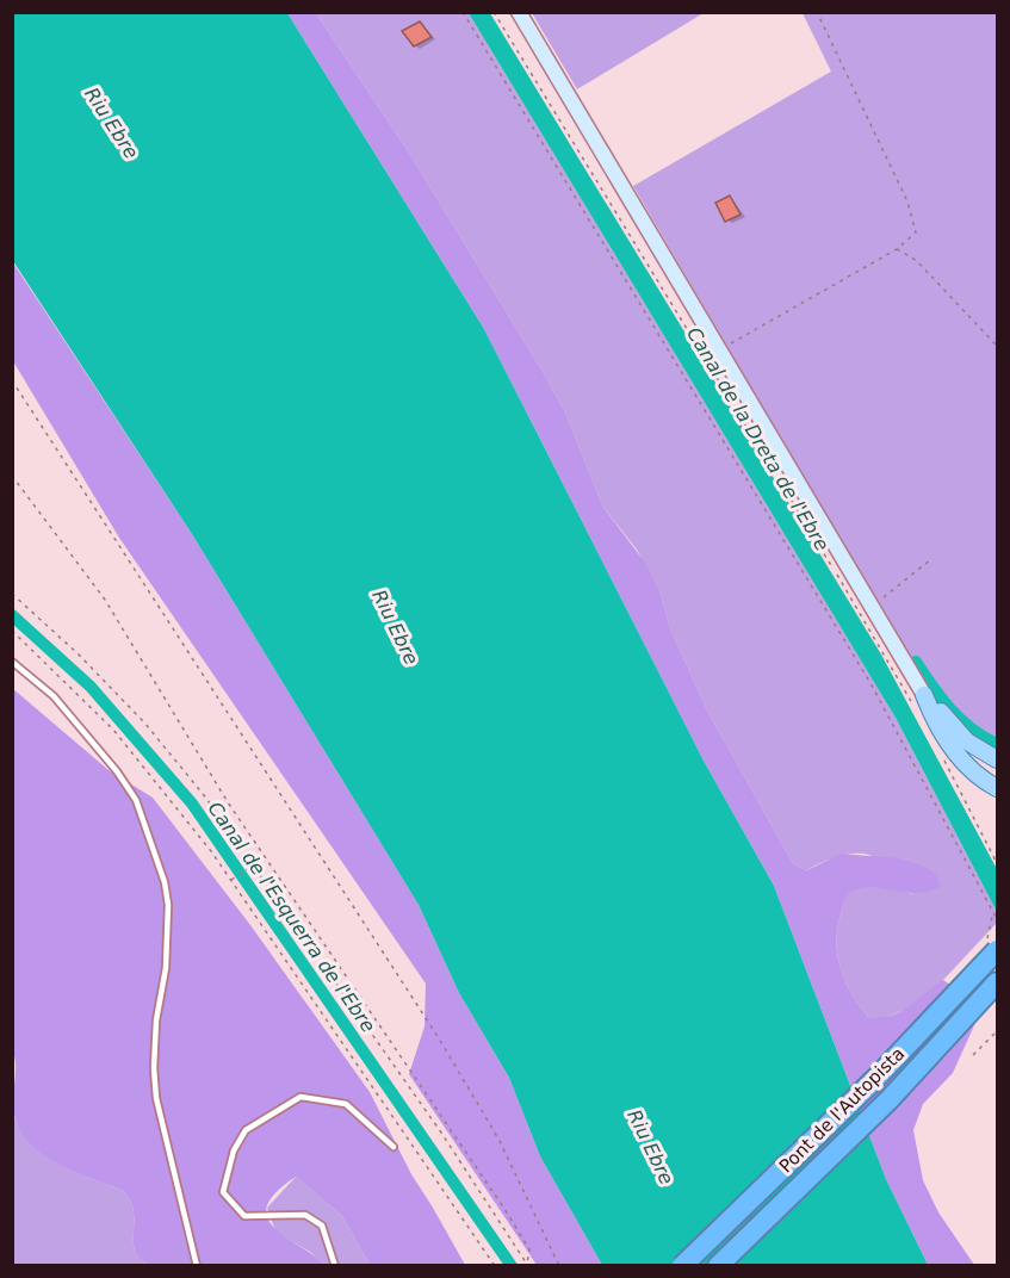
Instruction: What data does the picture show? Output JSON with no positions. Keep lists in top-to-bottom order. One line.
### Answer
{"streets":{"highway":["Pont de l'Autopista"]},"water":["Riu Ebre","Canal de la Dreta de l'Ebre","Canal de l'Esquerra de l'Ebre"]}
